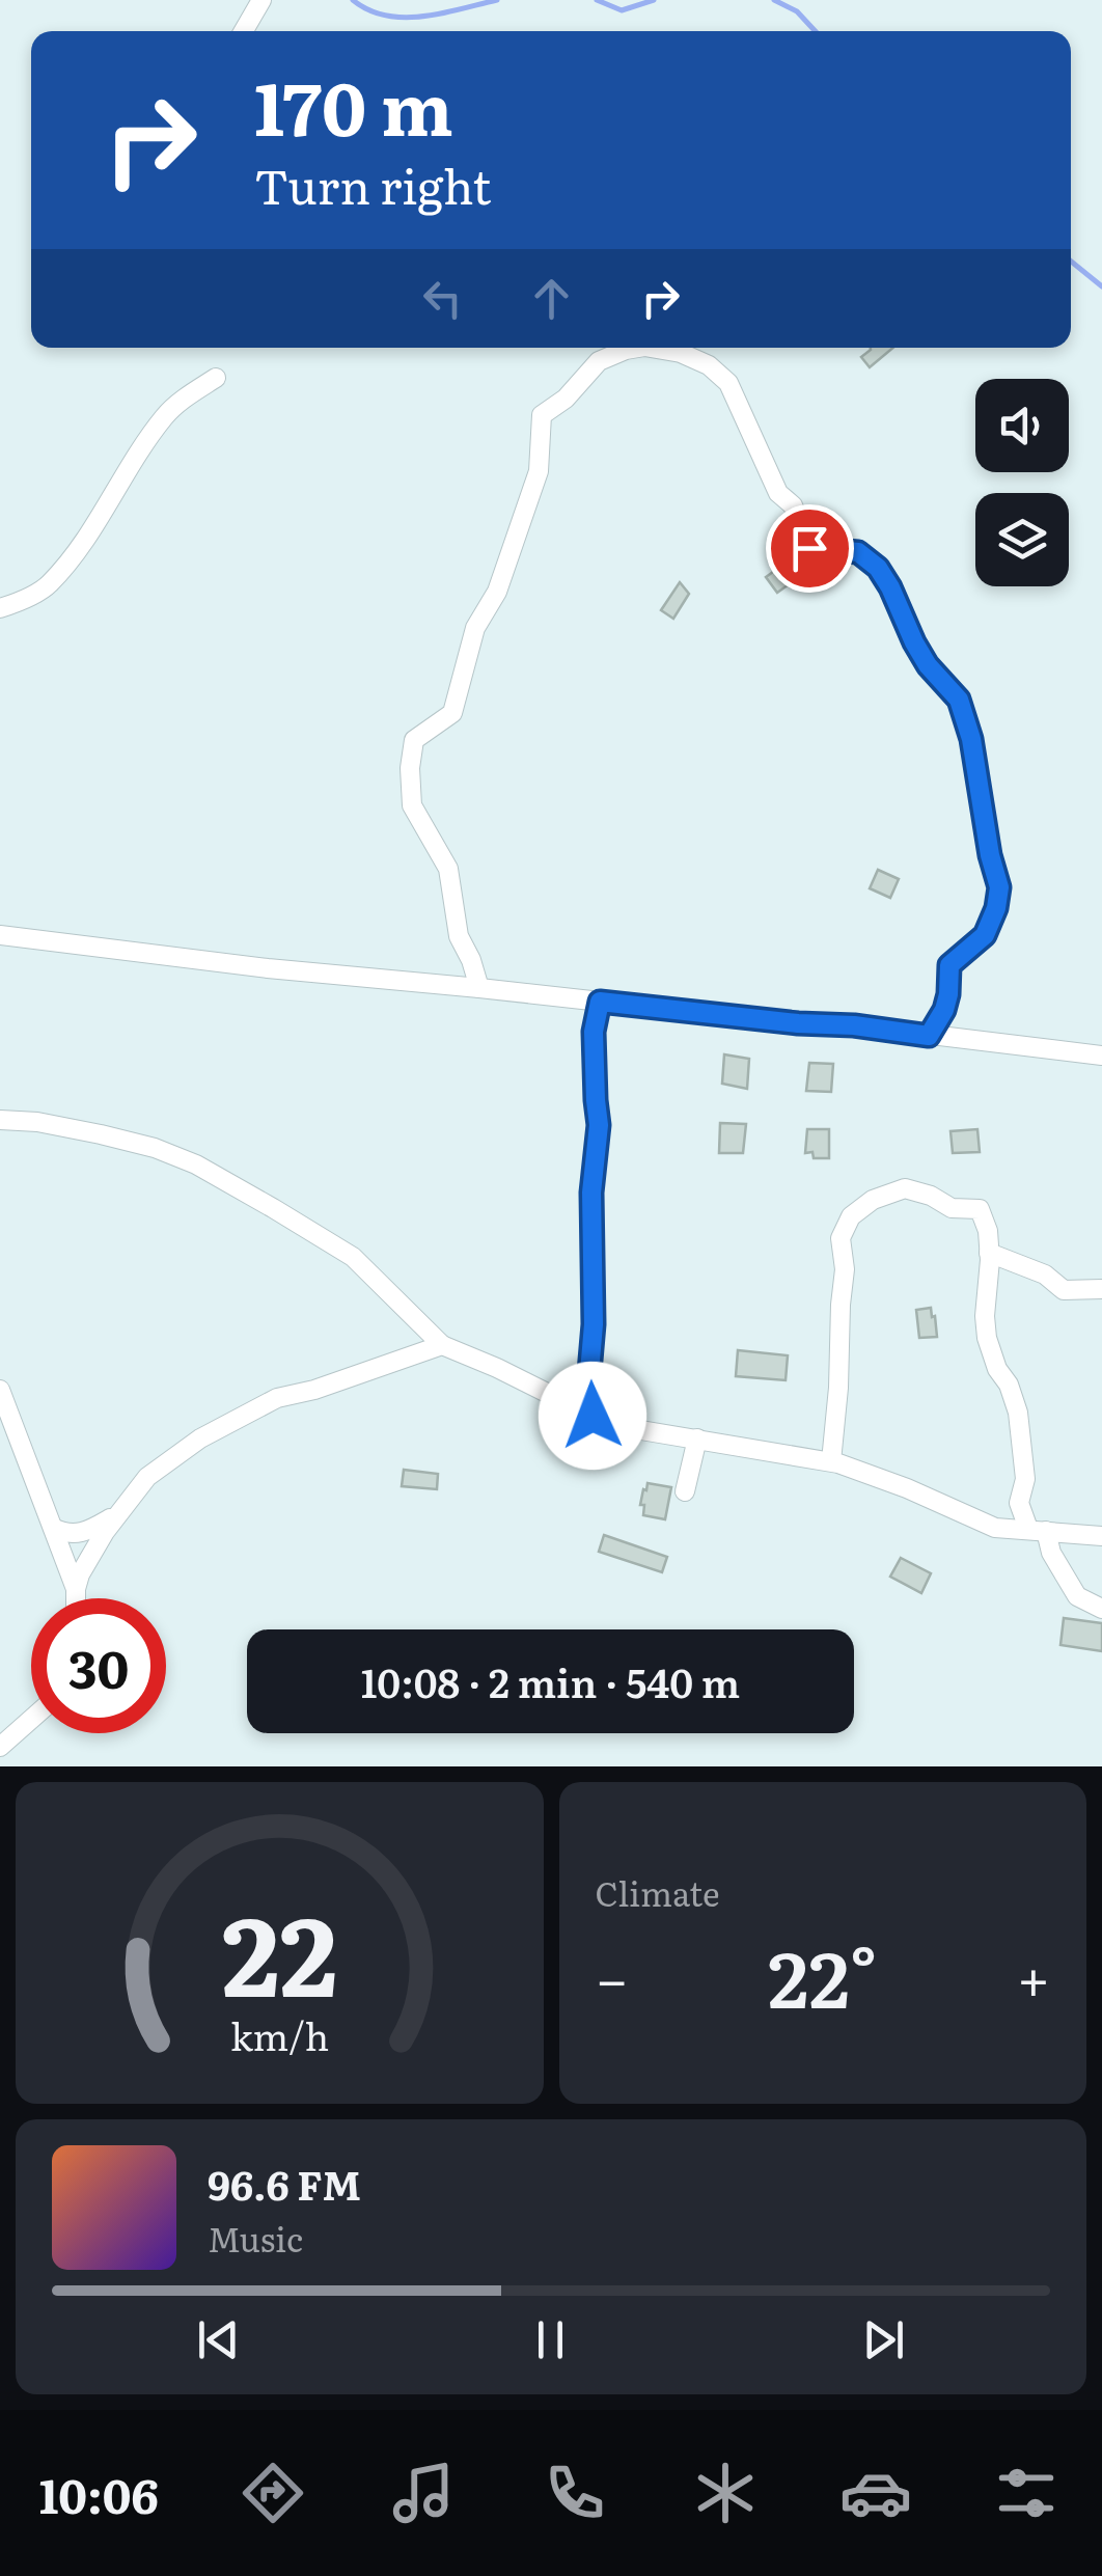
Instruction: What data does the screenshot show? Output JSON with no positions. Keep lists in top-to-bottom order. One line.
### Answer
{"page":{"turn":["170 m","Turn right"],"limit":"30","trip":"10:08 · 2 min · 540 m","tile":"Climate","heat":["−","22°","+"],"song":["96.6 FM","Music"],"tabs":"10:06","gauge":["22","km/h"]}}
